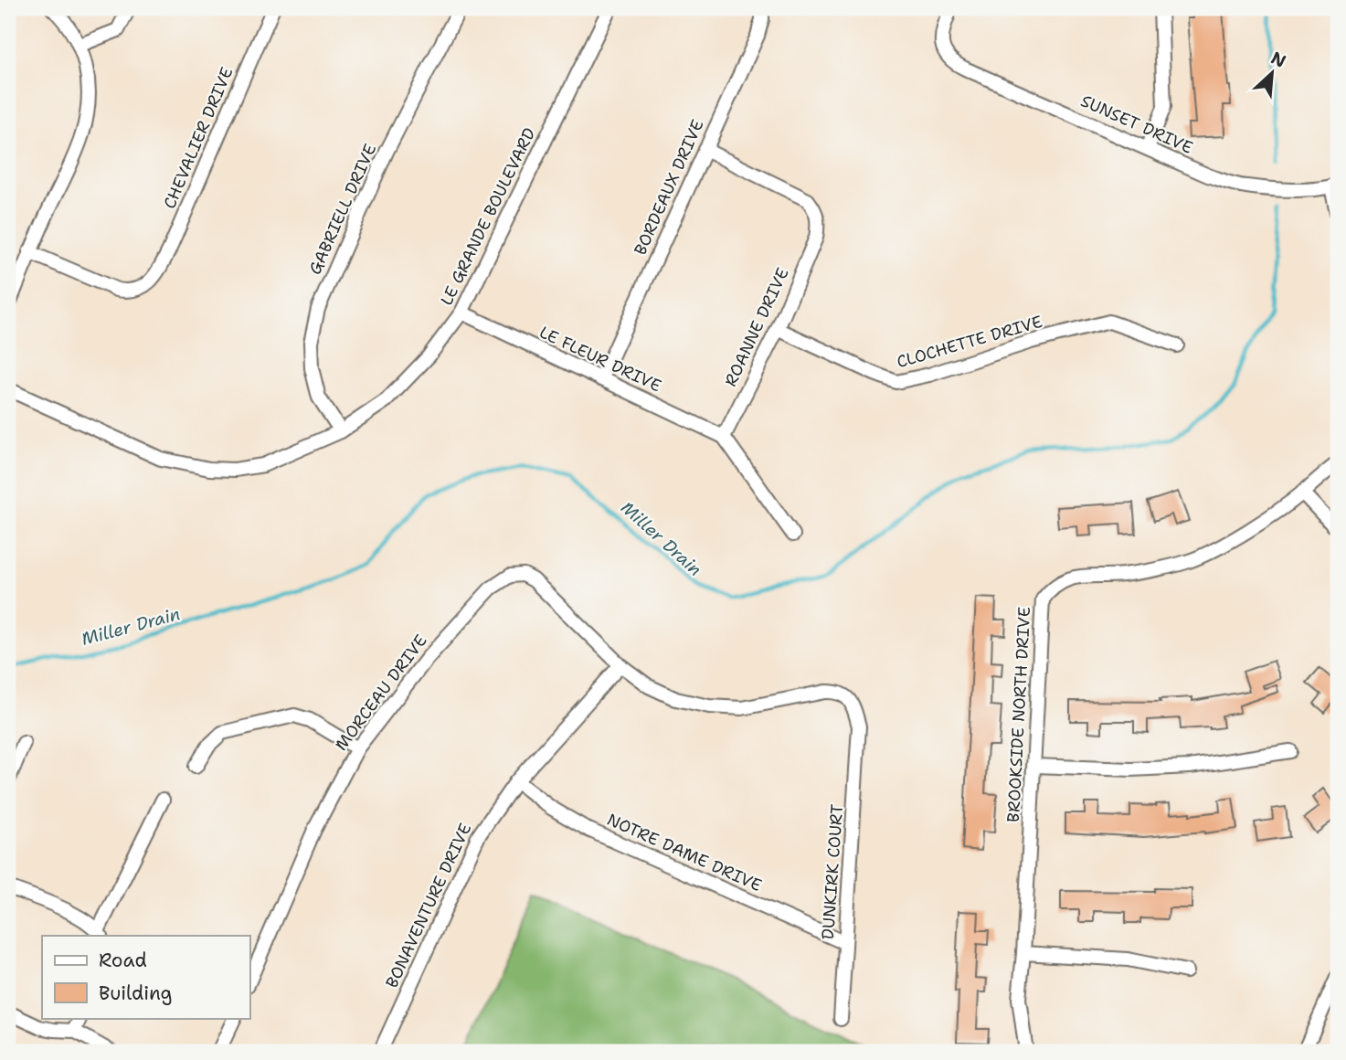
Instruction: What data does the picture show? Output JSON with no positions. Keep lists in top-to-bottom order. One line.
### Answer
{"streets":{"street":["SUNSET DRIVE","CHEVALIER DRIVE","BORDEAUX DRIVE","GABRIELL DRIVE","LE GRANDE BOULEVARD","ROANNE DRIVE","CLOCHETTE DRIVE","LE FLEUR DRIVE","MORCEAU DRIVE","BROOKSIDE NORTH DRIVE","NOTRE DAME DRIVE","DUNKIRK COURT","BONAVENTURE DRIVE"]},"crossings":[["BORDEAUX DRIVE","ROANNE DRIVE"],["BORDEAUX DRIVE","LE FLEUR DRIVE"],["GABRIELL DRIVE","LE GRANDE BOULEVARD"],["LE GRANDE BOULEVARD","LE FLEUR DRIVE"],["ROANNE DRIVE","CLOCHETTE DRIVE"],["ROANNE DRIVE","LE FLEUR DRIVE"],["MORCEAU DRIVE","DUNKIRK COURT"],["MORCEAU DRIVE","BONAVENTURE DRIVE"],["NOTRE DAME DRIVE","DUNKIRK COURT"],["NOTRE DAME DRIVE","BONAVENTURE DRIVE"]],"water":["Miller Drain"],"legend":["Road","Building"],"north":"top right"}
